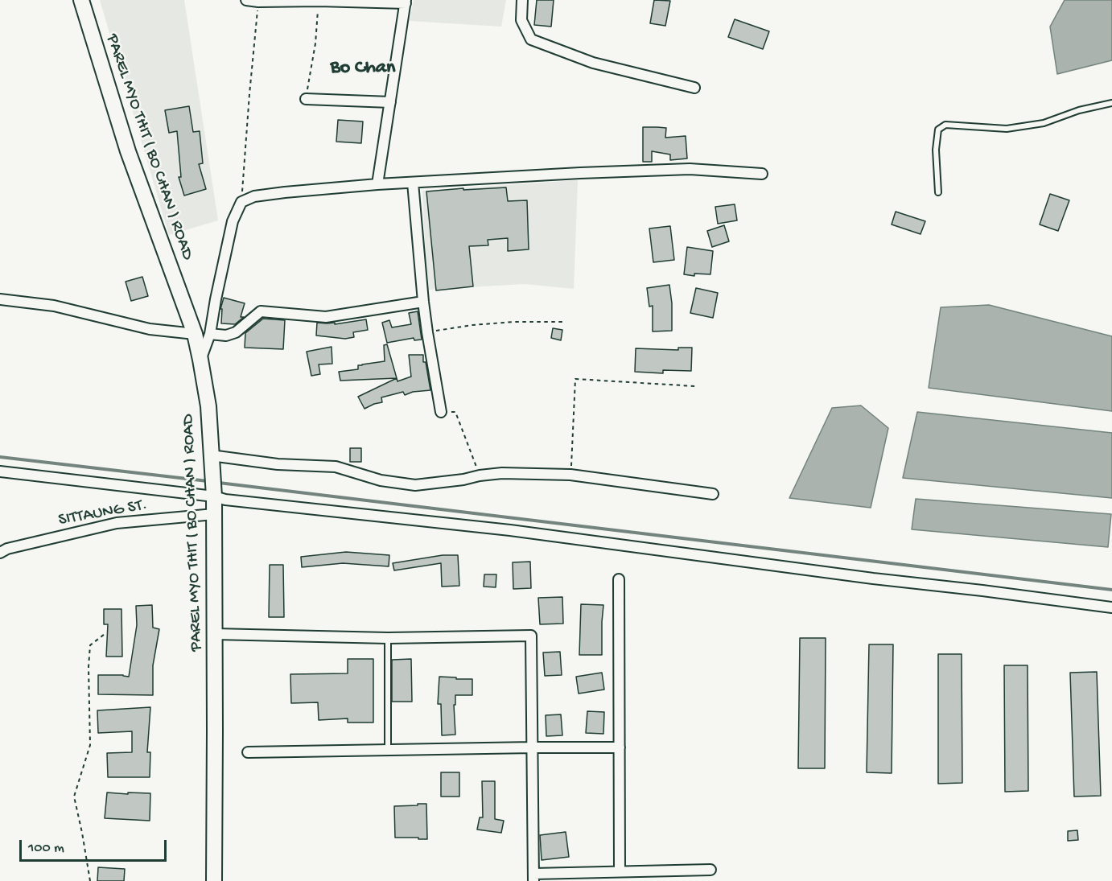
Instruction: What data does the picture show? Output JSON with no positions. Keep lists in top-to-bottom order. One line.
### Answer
{"streets":{"street":["PAREL MYO THIT ( BO CHAN ) ROAD","SITTAUNG ST."]},"crossings":[["PAREL MYO THIT ( BO CHAN ) ROAD","SITTAUNG ST."]],"districts":["Bo Chan"],"scale_bar":"100 m"}
